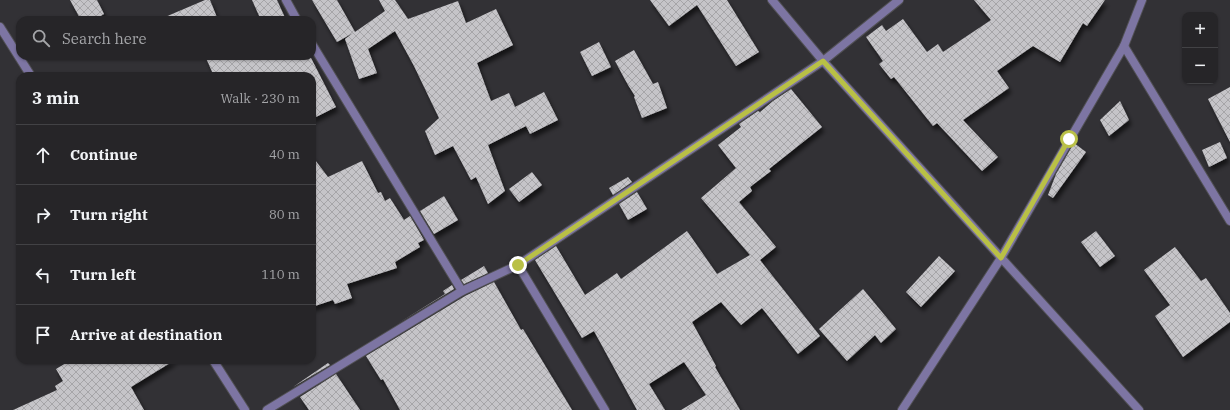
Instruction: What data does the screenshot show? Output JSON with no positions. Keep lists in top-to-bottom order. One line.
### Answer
{"page":{"map_buttons":["+","−"],"search":"Search here","heading":["3 min","Walk · 230 m"],"list":[["Continue","40 m"],["Turn right","80 m"],["Turn left","110 m"],"Arrive at destination"]}}
